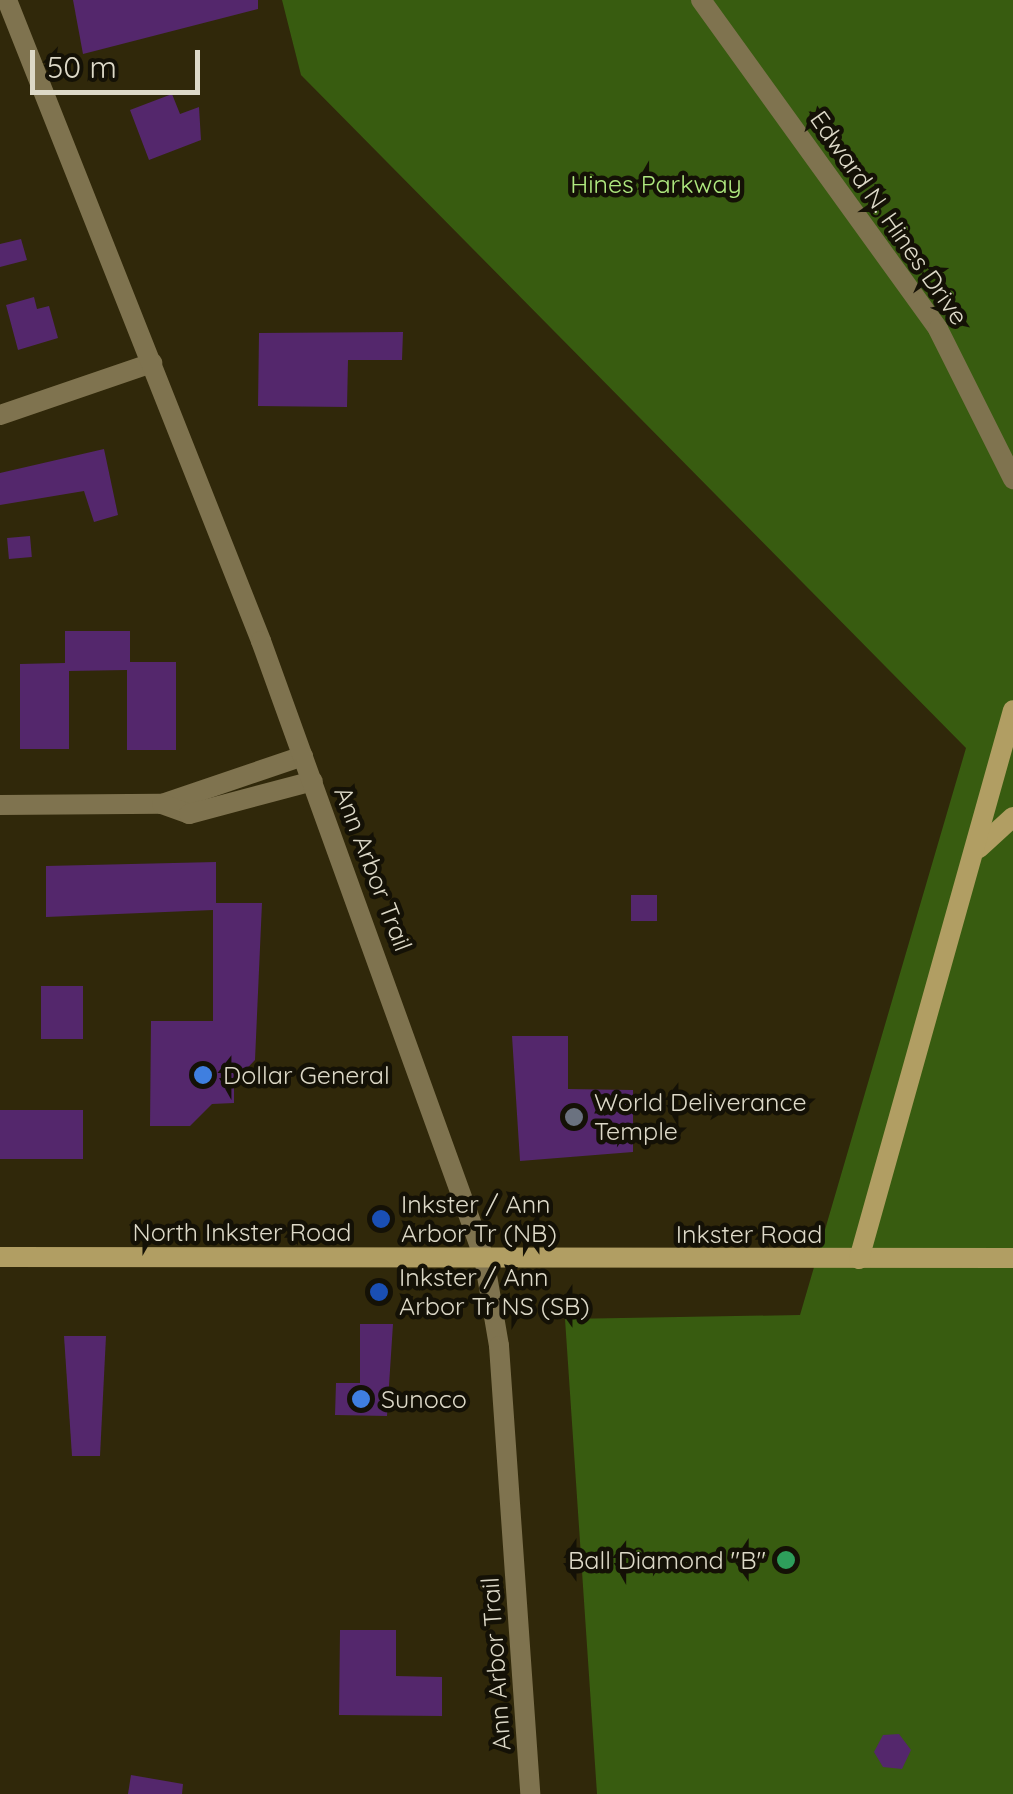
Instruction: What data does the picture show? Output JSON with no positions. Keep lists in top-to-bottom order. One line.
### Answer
{"streets":{"main road":["North Inkster Road","Inkster Road"],"street":["Edward N. Hines Drive","Ann Arbor Trail"]},"crossings":[["Ann Arbor Trail","North Inkster Road"],["Ann Arbor Trail","Inkster Road"],["North Inkster Road","Inkster Road"]],"parks":["Hines Parkway"],"places":["Dollar General","World Deliverance Temple","Inkster / Ann Arbor Tr (NB)","Inkster / Ann Arbor Tr NS (SB)","Sunoco","Ball Diamond \"B\""],"scale_bar":"50 m"}
